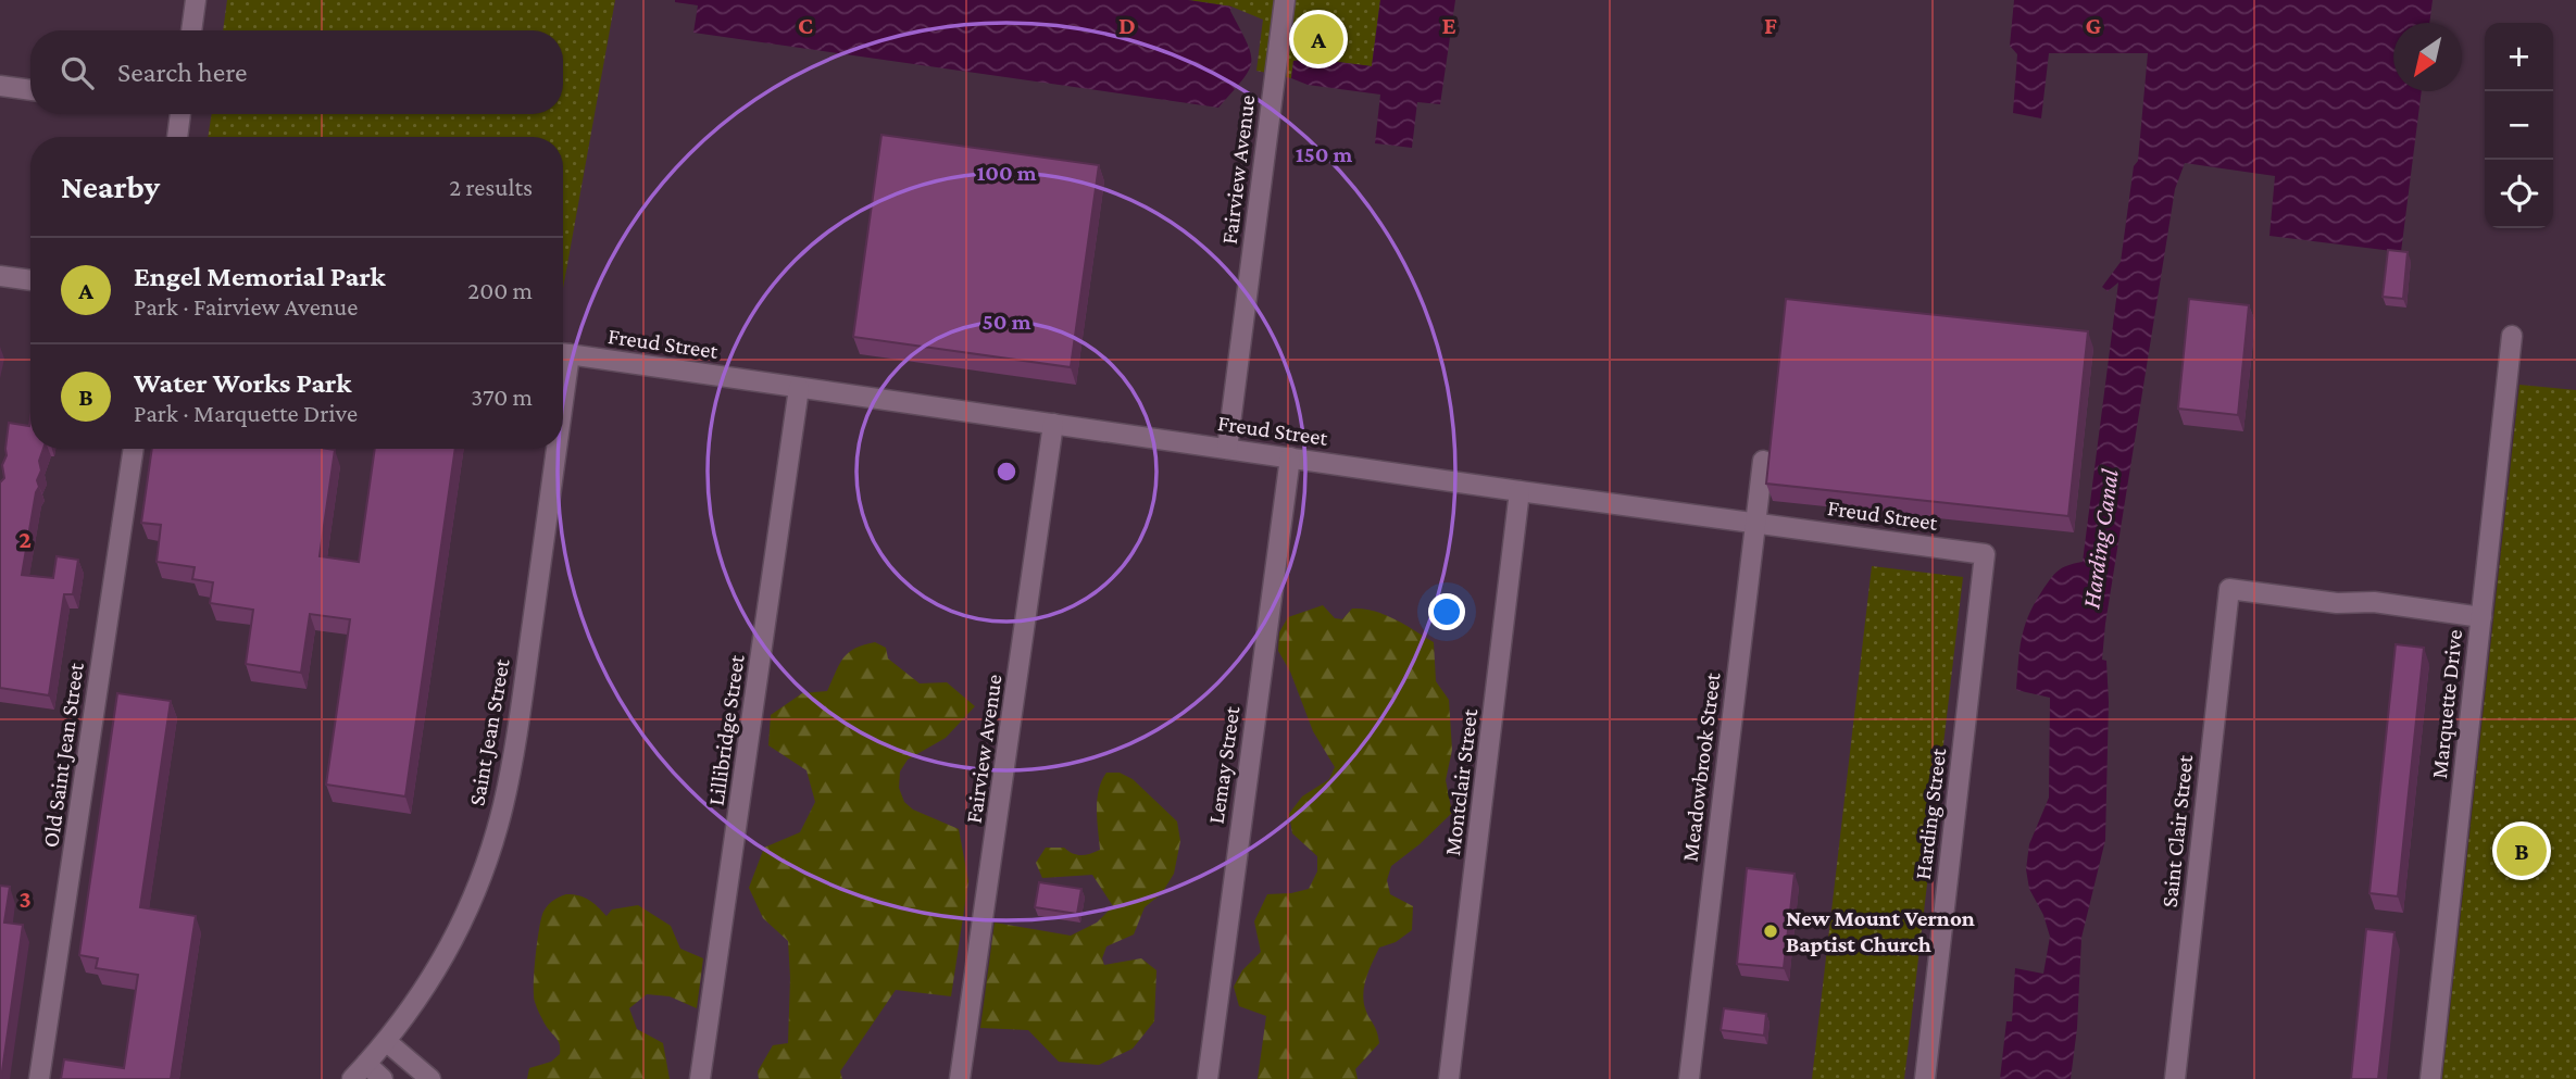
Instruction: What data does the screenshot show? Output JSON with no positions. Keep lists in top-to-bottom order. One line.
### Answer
{"streets":{"street":["Fairview Avenue","Freud Street","Marquette Drive","Lillibridge Street","Saint Jean Street","Old Saint Jean Street","Lemay Street","Meadowbrook Street","Montclair Street","Harding Street","Saint Clair Street"]},"crossings":[["Fairview Avenue","Freud Street"],["Freud Street","Lillibridge Street"],["Freud Street","Lemay Street"],["Freud Street","Meadowbrook Street"],["Freud Street","Montclair Street"],["Freud Street","Harding Street"],["Marquette Drive","Saint Clair Street"]],"water":["Harding Canal"],"places":["New Mount Vernon Baptist Church"],"north":"bottom left","page":{"pins":["A","B"],"map_buttons":["+","−"],"search":"Search here","heading":["Nearby","2 results"],"list":[{"mark":"A","name":"Engel Memorial Park","note":"Park · Fairview Avenue","value":"200 m"},{"mark":"B","name":"Water Works Park","note":"Park · Marquette Drive","value":"370 m"}]},"grid":{"columns":["C","D","E","F","G"],"rows":["2","3"]},"rings":["150 m","100 m","50 m"]}
